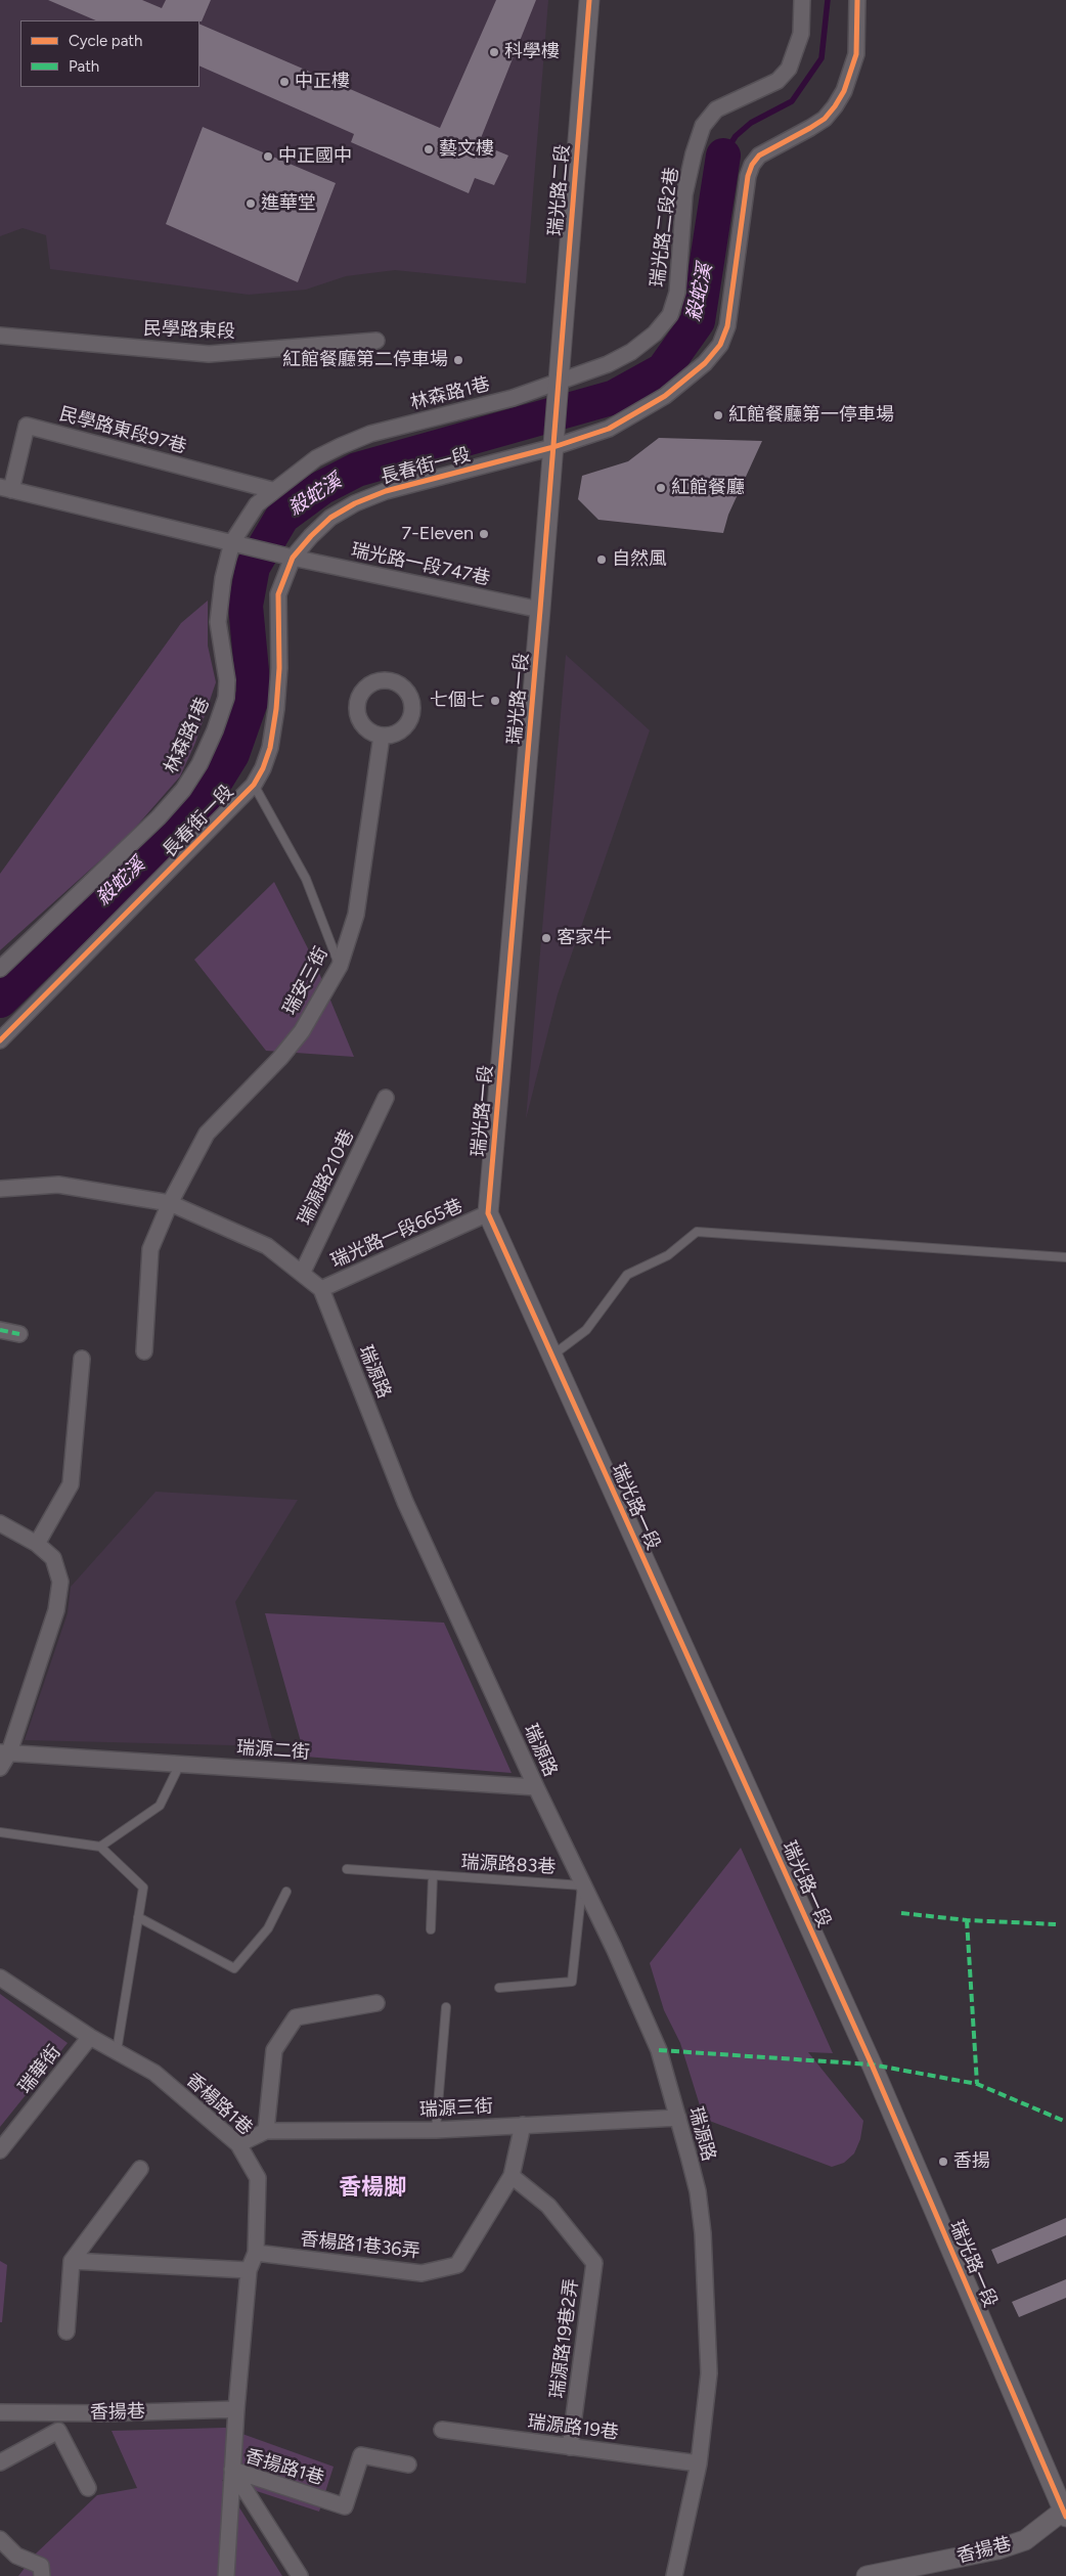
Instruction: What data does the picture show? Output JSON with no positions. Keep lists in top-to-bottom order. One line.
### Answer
{"streets":{"street":["瑞光路二段","瑞光路二段2巷","民學路東段","林森路1巷","民學路東段97巷","長春街一段","瑞光路一段747巷","瑞光路一段","瑞安三街","瑞源路210巷","瑞光路一段665巷","瑞源路","瑞源二街","瑞華街","香楊路1巷","瑞源三街","香楊路1巷36弄","瑞源路19巷2弄","香揚巷","瑞源路19巷","香揚路1巷"],"lane":["瑞源路83巷"]},"crossings":[["瑞光路二段","瑞光路二段2巷"],["瑞光路二段","林森路1巷"],["瑞光路二段","長春街一段"],["瑞光路二段","瑞光路一段"],["瑞光路二段2巷","林森路1巷"],["林森路1巷","民學路東段97巷"],["林森路1巷","瑞光路一段747巷"],["長春街一段","瑞光路一段747巷"],["長春街一段","瑞光路一段"],["瑞光路一段747巷","瑞光路一段"],["瑞光路一段","瑞光路一段665巷"],["瑞光路一段","香揚巷"],["瑞光路一段665巷","瑞源路"],["瑞源路","瑞源二街"],["瑞源路","瑞源路83巷"],["瑞源路","瑞源三街"],["瑞源路","瑞源路19巷"],["瑞華街","香楊路1巷"],["香楊路1巷","瑞源三街"],["香楊路1巷","香楊路1巷36弄"],["香楊路1巷","香揚巷"],["香楊路1巷","香揚路1巷"],["瑞源三街","香楊路1巷36弄"],["香楊路1巷36弄","瑞源路19巷2弄"],["瑞源路19巷2弄","瑞源路19巷"]],"districts":["香楊脚"],"water":["殺蛇溪"],"places":["科學樓","中正樓","藝文樓","中正國中","進華堂","紅館餐廳第二停車場","紅館餐廳第一停車場","紅館餐廳","7-Eleven","自然風","七個七","客家牛","香揚"],"legend":["Cycle path","Path"]}
